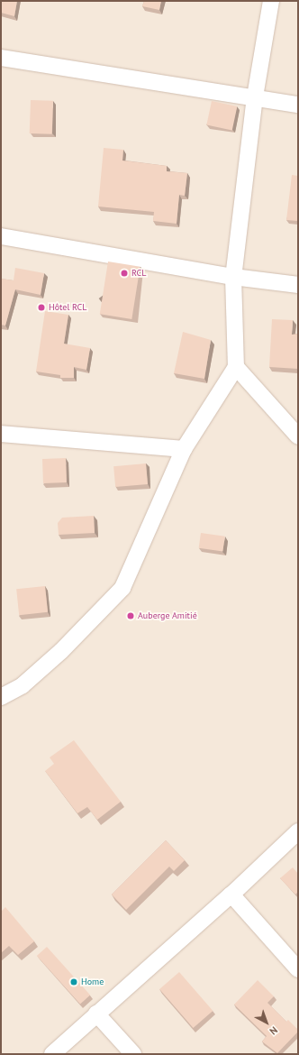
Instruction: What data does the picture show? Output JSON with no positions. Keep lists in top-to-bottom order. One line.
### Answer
{"places":["RCL","Hôtel RCL","Auberge Amitié","Home"],"north":"bottom right"}
